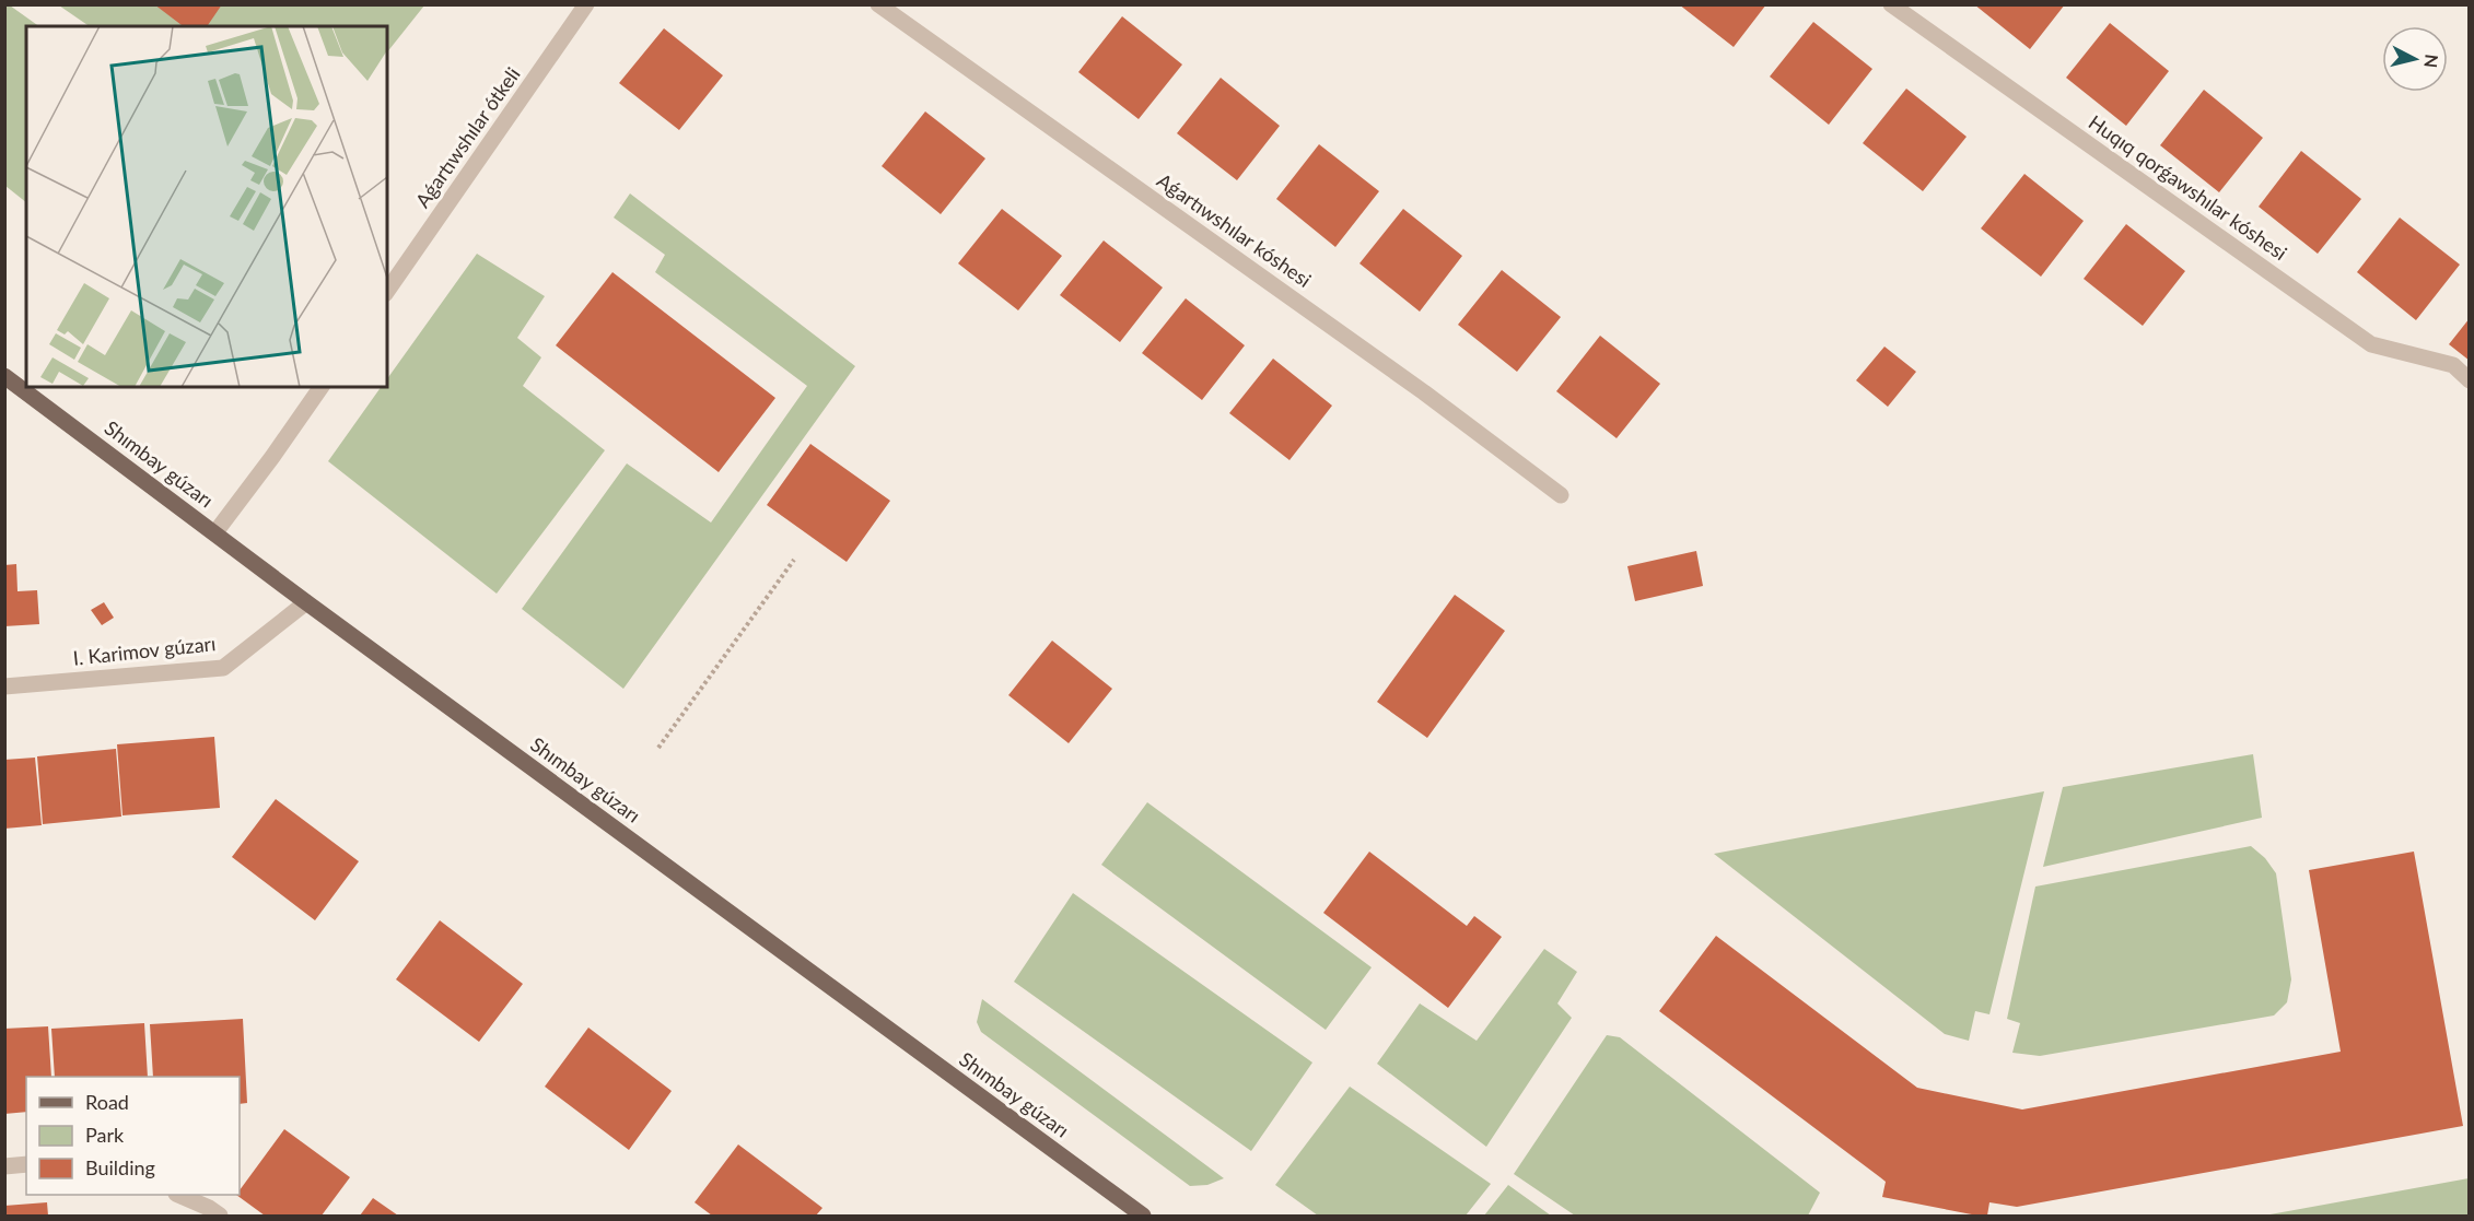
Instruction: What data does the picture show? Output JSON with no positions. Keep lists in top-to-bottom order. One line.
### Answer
{"streets":{"main road":["Shımbay gúzarı"],"street":["Aǵartıwshılar ótkeli","Huqıq qorǵawshılar kóshesi","Aǵartıwshılar kóshesi","I. Karimov gúzarı"]},"crossings":[["Shımbay gúzarı","I. Karimov gúzarı"]],"legend":["Road","Park","Building"],"north":"right"}
